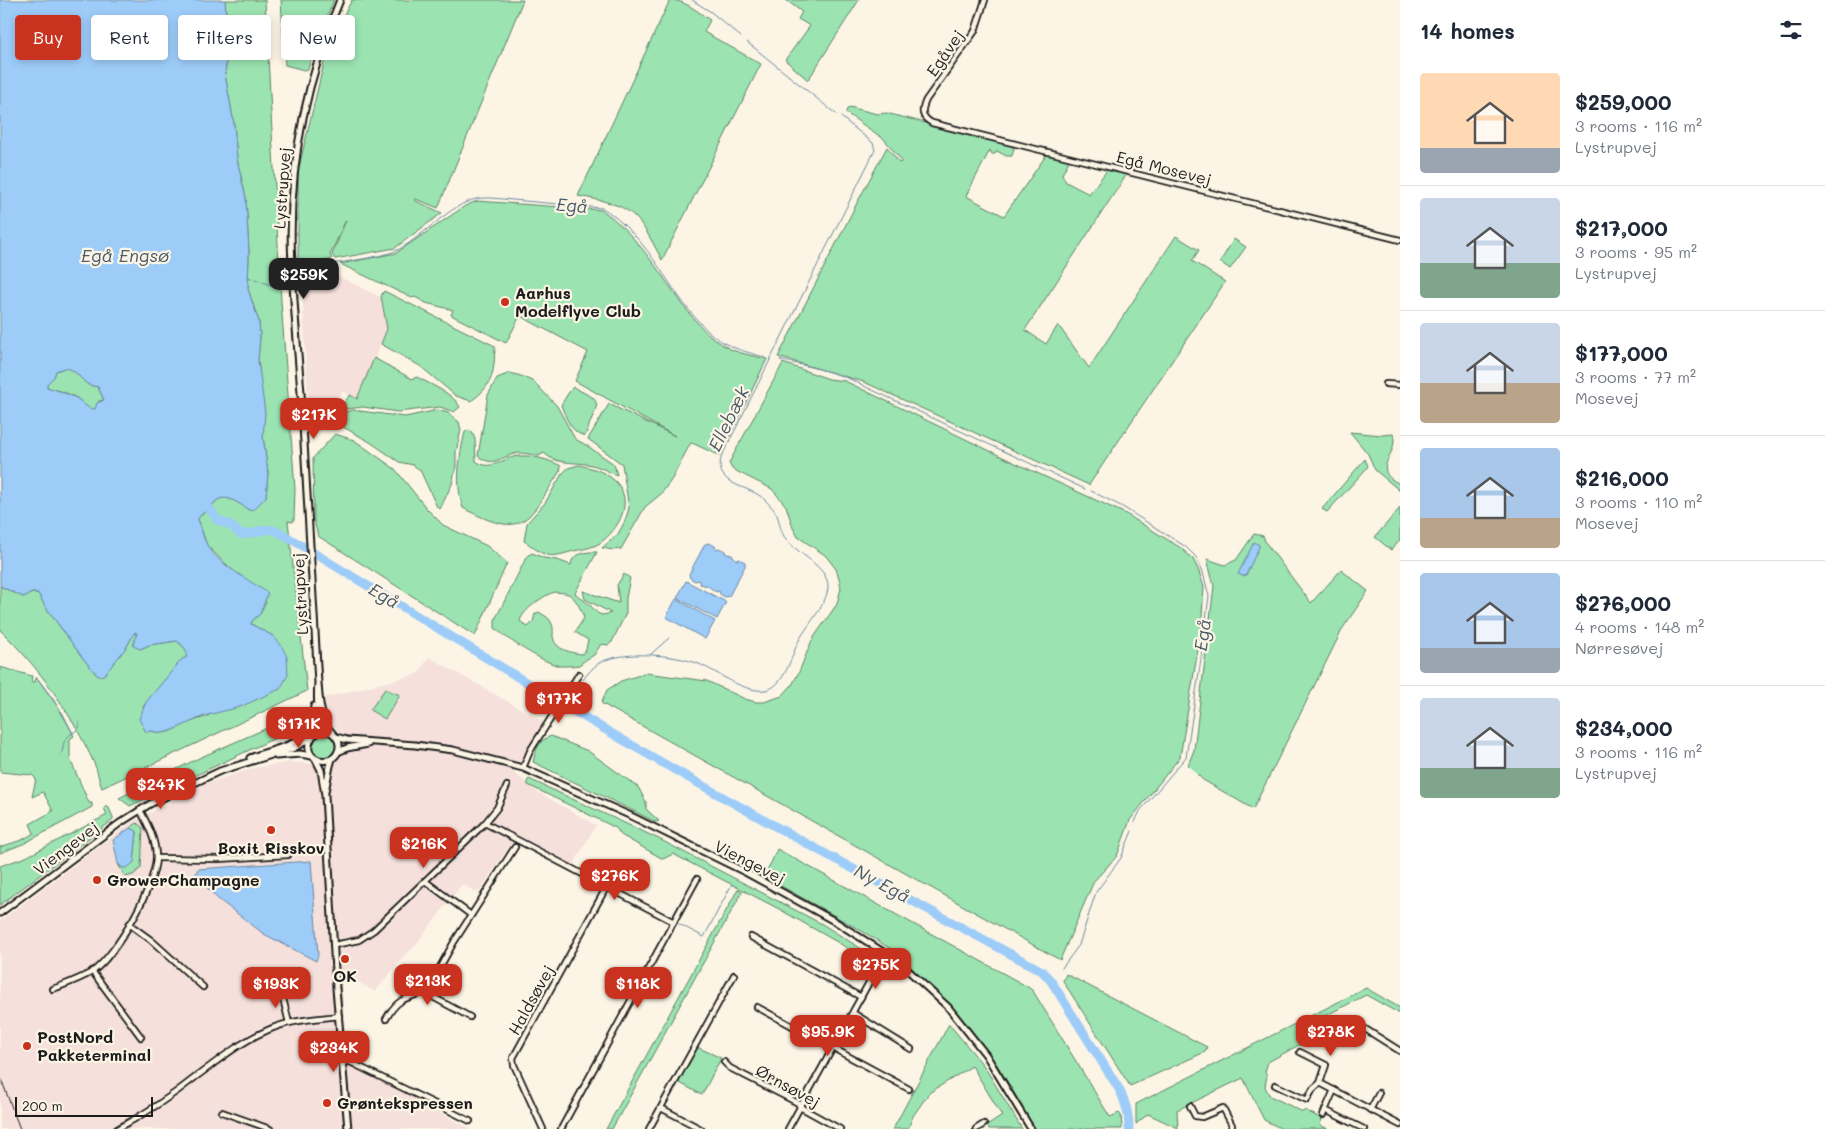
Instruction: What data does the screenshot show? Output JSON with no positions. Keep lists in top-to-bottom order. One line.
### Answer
{"streets":{"street":["Egåvej","Egå Mosevej","Lystrupvej","Viengevej","Haldsøvej","Ørnsøvej"]},"crossings":[["Egåvej","Egå Mosevej"],["Lystrupvej","Viengevej"]],"water":["Egå","Egå Engsø","Ellebæk","Ny Egå"],"places":["Aarhus Modelflyve Club","Boxit Risskov","GrowerChampagne","OK","PostNord Pakketerminal","Grøntekspressen"],"scale_bar":"200 m","page":{"heading":"14 homes","chip":["Buy","Rent","Filters","New"],"list":[{"name":"$259,000","note":"3 rooms · 116 m² · Lystrupvej"},{"name":"$217,000","note":"3 rooms · 95 m² · Lystrupvej"},{"name":"$177,000","note":"3 rooms · 77 m² · Mosevej"},{"name":"$216,000","note":"3 rooms · 110 m² · Mosevej"},{"name":"$276,000","note":"4 rooms · 148 m² · Nørresøvej"},{"name":"$234,000","note":"3 rooms · 116 m² · Lystrupvej"}],"price":["$259K","$217K","$177K","$171K","$247K","$216K","$276K","$275K","$213K","$193K","$118K","$95.9K","$278K","$234K"],"scale":"200 m"}}
